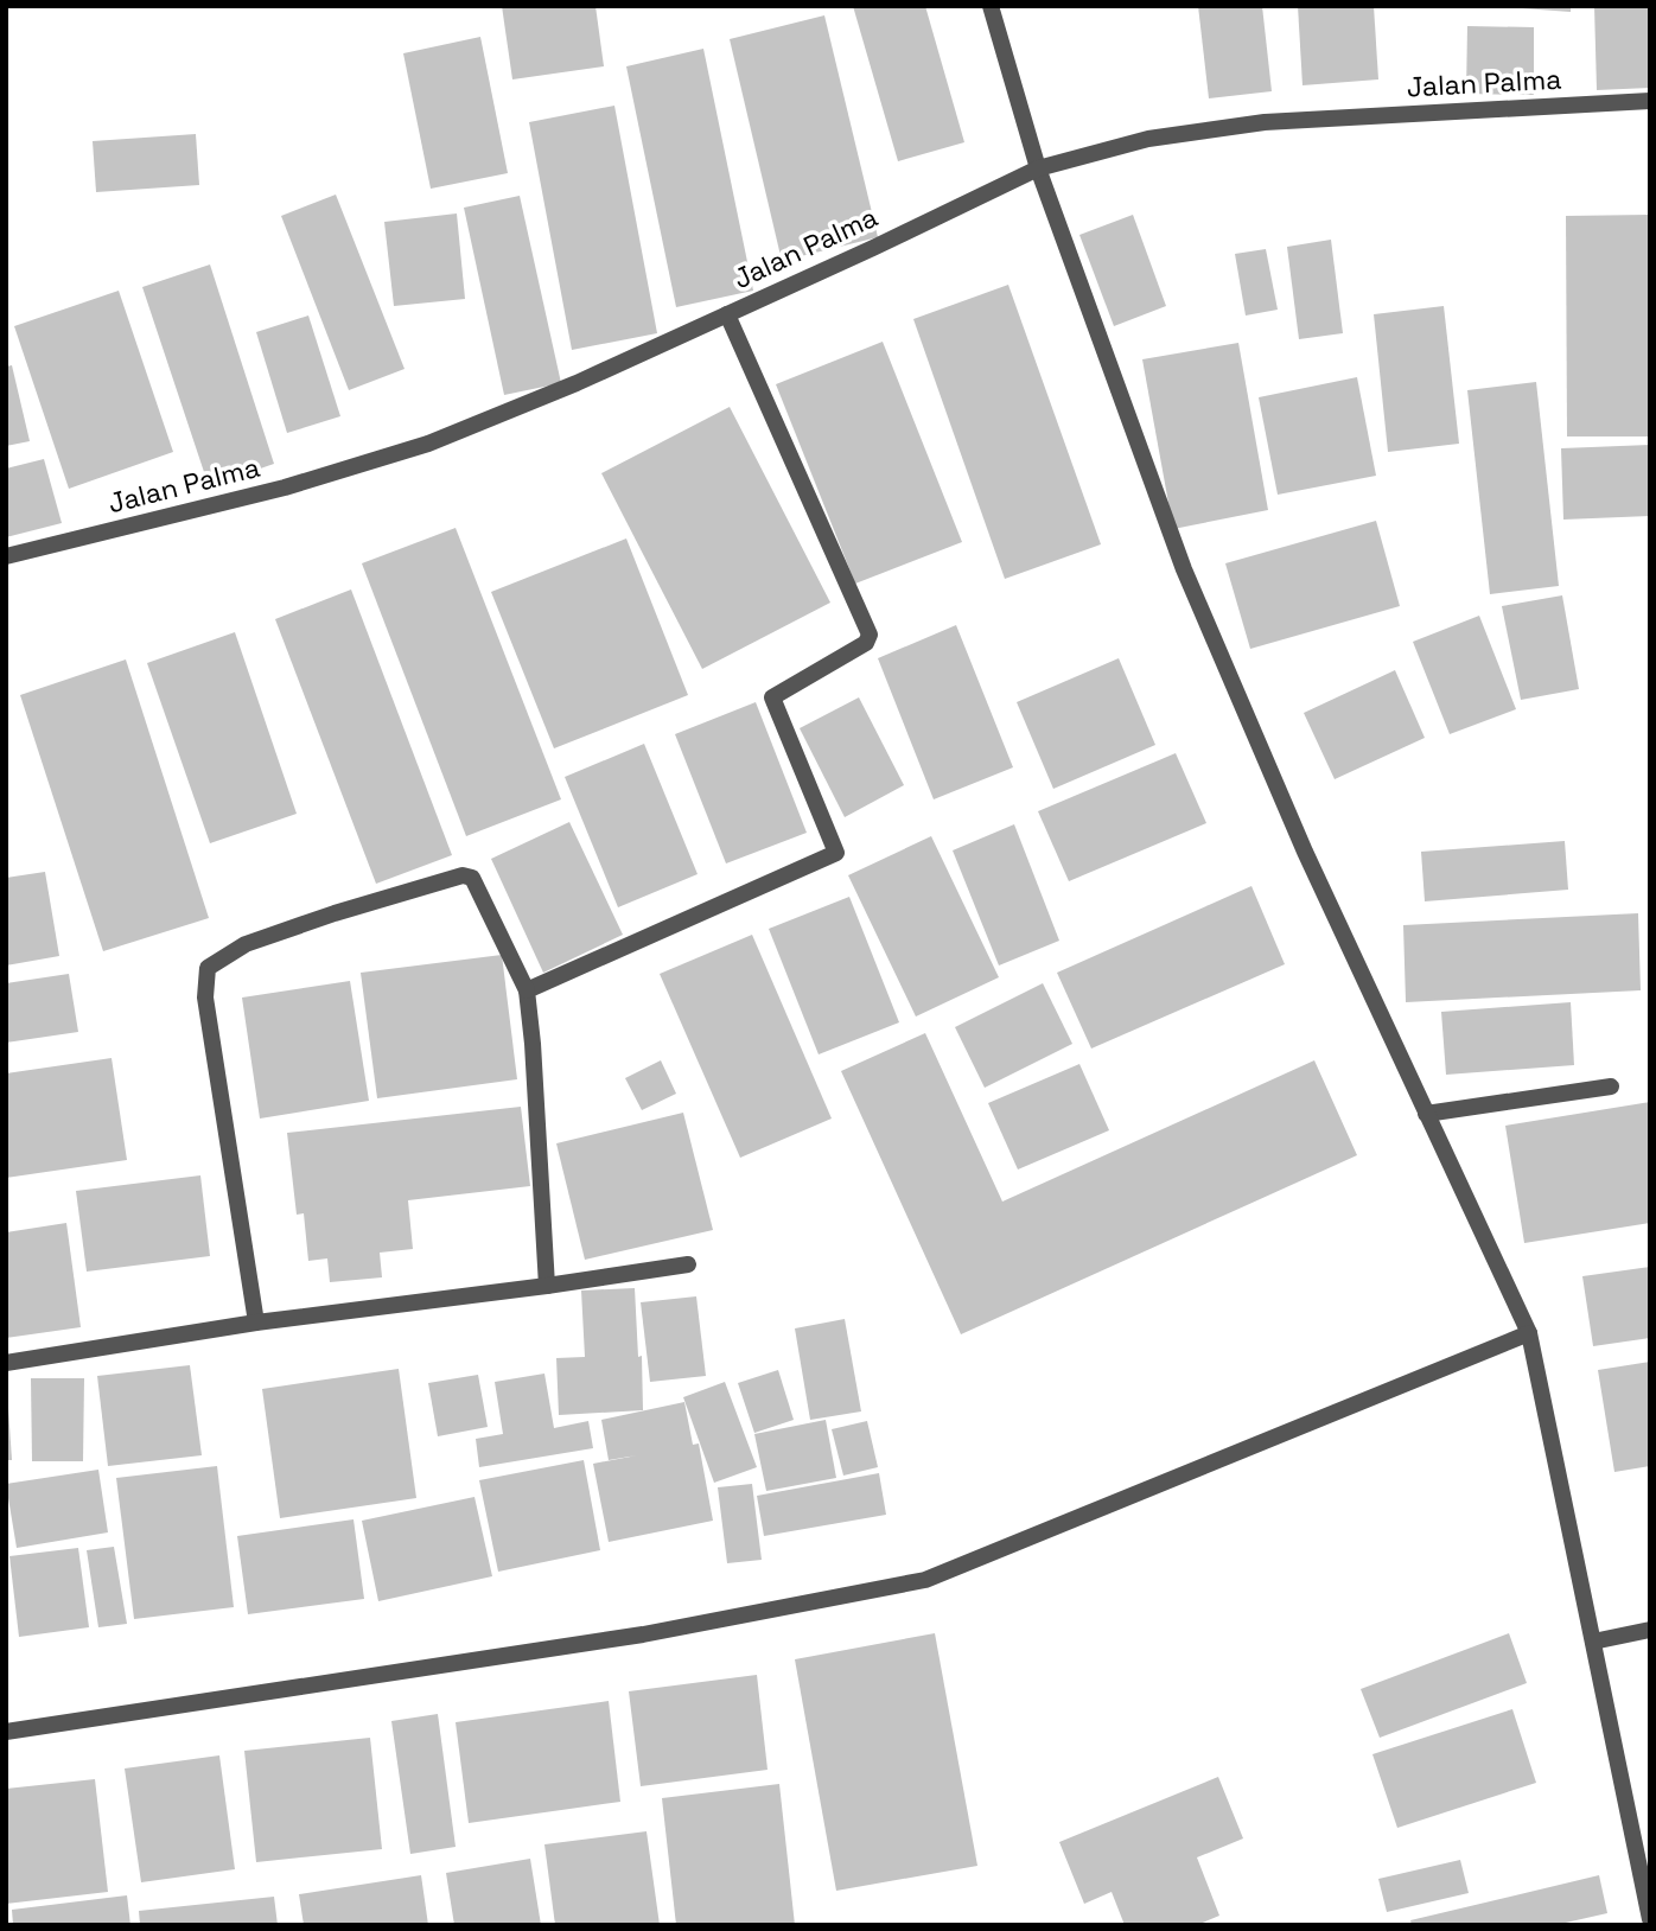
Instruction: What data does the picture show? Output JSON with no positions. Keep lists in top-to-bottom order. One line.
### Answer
{"streets":{"street":["Jalan Palma"]}}
